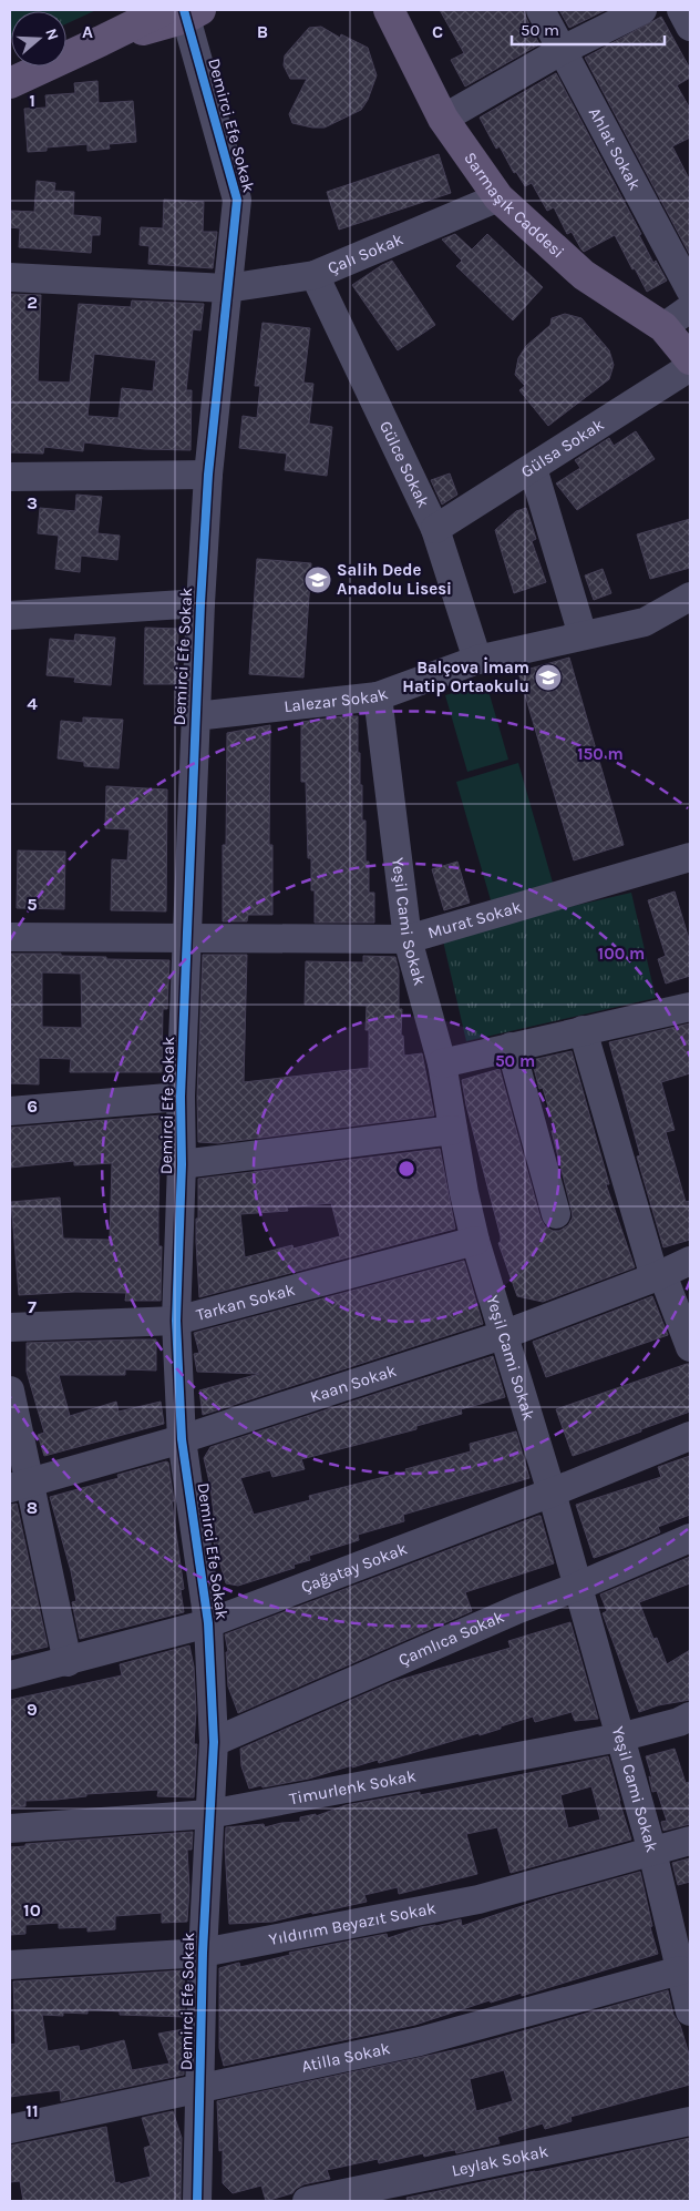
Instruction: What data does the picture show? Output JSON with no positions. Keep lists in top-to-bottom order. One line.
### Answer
{"streets":{"main road":["Sarmaşık Caddesi"],"street":["Demirci Efe Sokak","Ahlat Sokak","Çalı Sokak","Gülsa Sokak","Gülce Sokak","Lalezar Sokak","Murat Sokak","Yeşil Cami Sokak","Tarkan Sokak","Kaan Sokak","Çağatay Sokak","Çamlıca Sokak","Timurlenk Sokak","Yıldırım Beyazıt Sokak","Atilla Sokak","Leylak Sokak"]},"crossings":[["Demirci Efe Sokak","Çalı Sokak"],["Demirci Efe Sokak","Lalezar Sokak"],["Demirci Efe Sokak","Murat Sokak"],["Demirci Efe Sokak","Tarkan Sokak"],["Demirci Efe Sokak","Kaan Sokak"],["Demirci Efe Sokak","Çağatay Sokak"],["Demirci Efe Sokak","Çamlıca Sokak"],["Demirci Efe Sokak","Timurlenk Sokak"],["Demirci Efe Sokak","Yıldırım Beyazıt Sokak"],["Demirci Efe Sokak","Atilla Sokak"],["Sarmaşık Caddesi","Çalı Sokak"],["Çalı Sokak","Gülce Sokak"],["Gülsa Sokak","Gülce Sokak"],["Gülce Sokak","Lalezar Sokak"],["Lalezar Sokak","Yeşil Cami Sokak"],["Murat Sokak","Yeşil Cami Sokak"],["Yeşil Cami Sokak","Tarkan Sokak"],["Yeşil Cami Sokak","Kaan Sokak"],["Yeşil Cami Sokak","Çağatay Sokak"],["Yeşil Cami Sokak","Çamlıca Sokak"],["Yeşil Cami Sokak","Timurlenk Sokak"],["Yeşil Cami Sokak","Yıldırım Beyazıt Sokak"],["Yeşil Cami Sokak","Atilla Sokak"]],"places":{"school or university":["Salih Dede Anadolu Lisesi","Balçova İmam Hatip Ortaokulu"]},"scale_bar":"50 m","north":"right","grid":{"columns":["A","B","C"],"rows":["1","2","3","4","5","6","7","8","9","10","11"]},"rings":["150 m","100 m","50 m"]}
